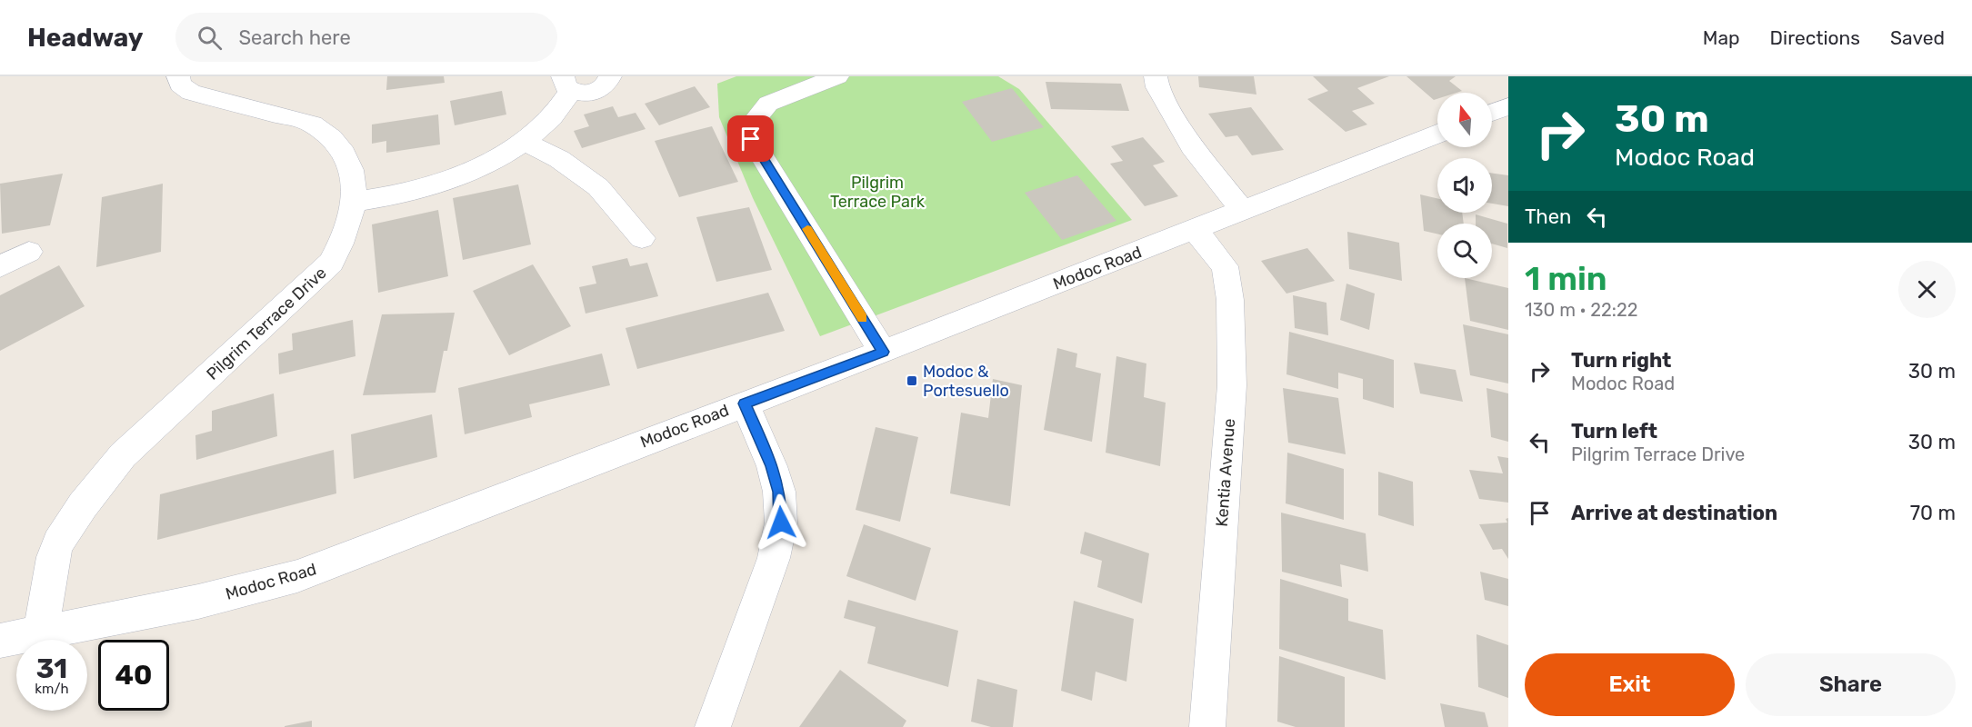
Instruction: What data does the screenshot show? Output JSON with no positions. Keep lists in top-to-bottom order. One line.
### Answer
{"streets":{"street":["Modoc Road","Pilgrim Terrace Drive","Kentia Avenue"]},"crossings":[["Modoc Road","Pilgrim Terrace Drive"],["Modoc Road","Kentia Avenue"]],"parks":["Pilgrim Terrace Park"],"places":{"transit":["Modoc & Portesuello"]},"north":"top","page":{"header":"Headway","search":"Search here","nav":["Map","Directions","Saved"],"turn":["30 m","Modoc Road"],"then":"Then","heading":["1 min","130 m · 22:22"],"list":[{"name":"Turn right","note":"Modoc Road","value":"30 m"},{"name":"Turn left","note":"Pilgrim Terrace Drive","value":"30 m"},{"name":"Arrive at destination","value":"70 m"}],"speed":"31 km/h","limit":"40","buttons":["Exit","Share"]}}
